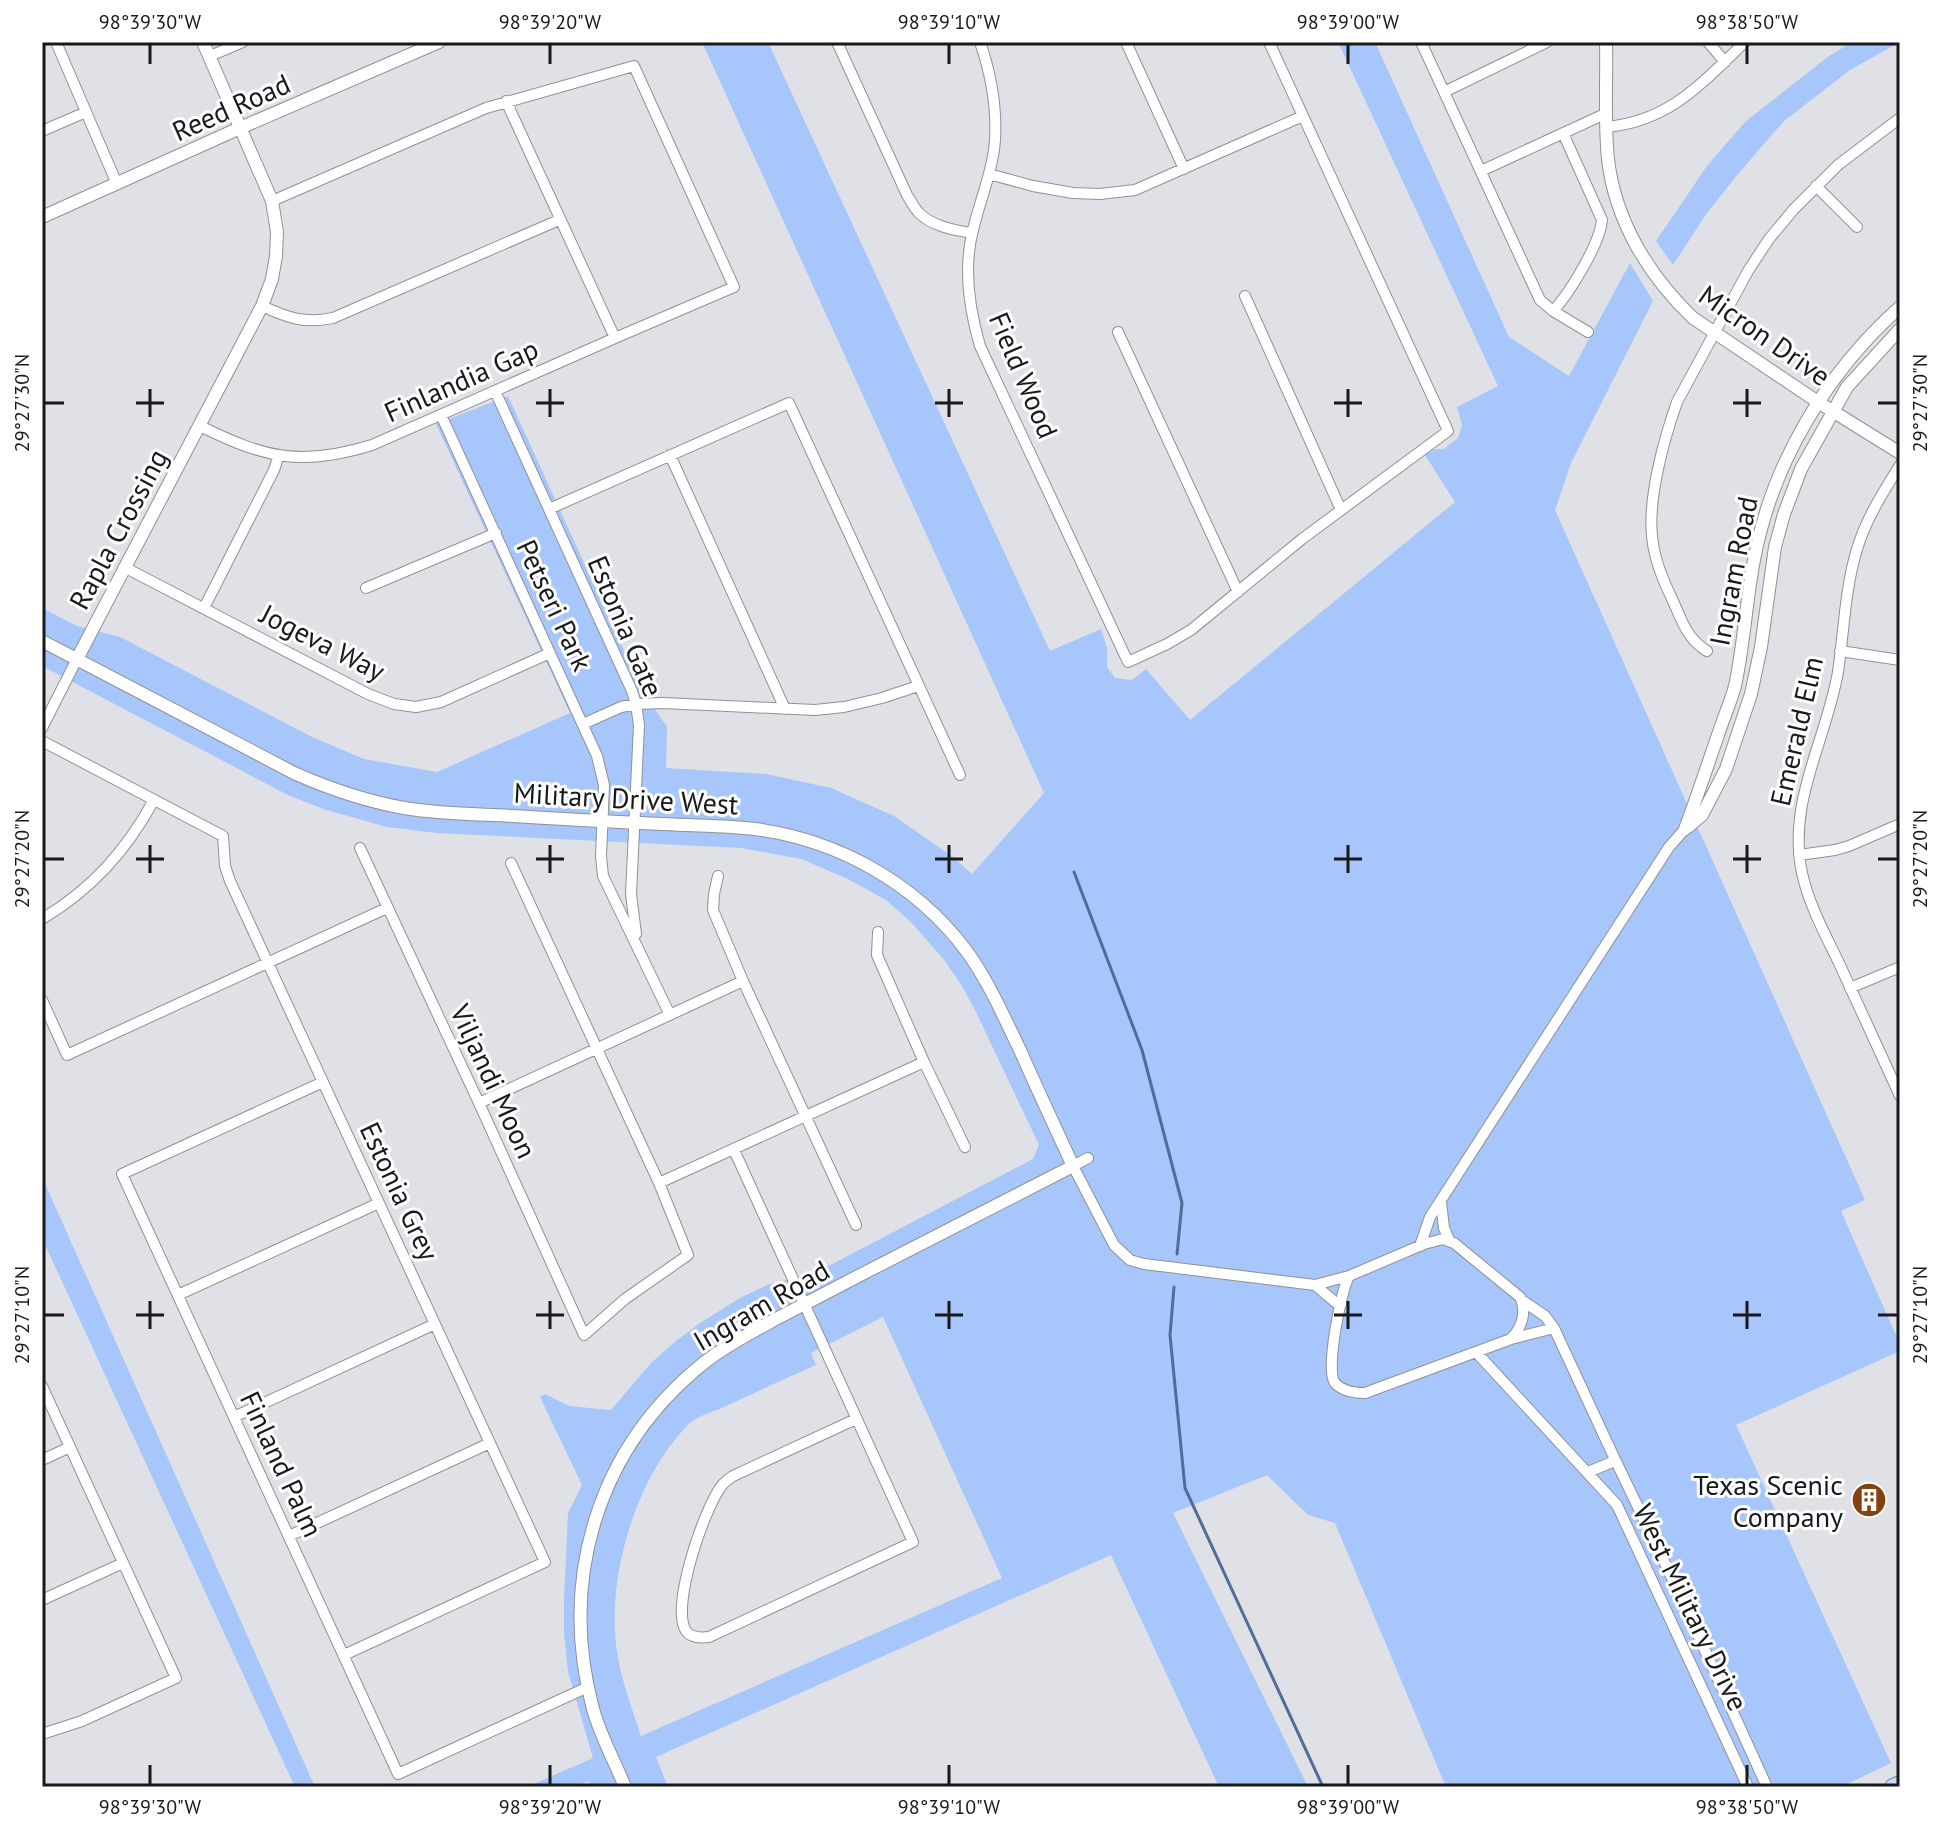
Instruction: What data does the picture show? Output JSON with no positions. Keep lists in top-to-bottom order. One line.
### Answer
{"streets":{"street":["Reed Road","Micron Drive","Field Wood","Finlandia Gap","Rapla Crossing","Ingram Road","Petseri Park","Estonia Gate","Jogeva Way","Emerald Elm","Military Drive West","Viljandi Moon","Estonia Grey","Finland Palm","West Military Drive"]},"crossings":[["Reed Road","Rapla Crossing"],["Micron Drive","Ingram Road"],["Finlandia Gap","Rapla Crossing"],["Finlandia Gap","Petseri Park"],["Finlandia Gap","Estonia Gate"],["Rapla Crossing","Jogeva Way"],["Rapla Crossing","Military Drive West"],["Ingram Road","Military Drive West"],["Ingram Road","Finland Palm"],["Petseri Park","Estonia Gate"],["Petseri Park","Jogeva Way"],["Petseri Park","Military Drive West"],["Estonia Gate","Military Drive West"],["Estonia Grey","Finland Palm"]],"places":{"building":["Texas Scenic Company"]},"coordinates":["98°39'30\"W","98°39'20\"W","98°39'10\"W","98°39'00\"W","98°38'50\"W","29°27'30\"N","29°27'20\"N","29°27'10\"N"]}
